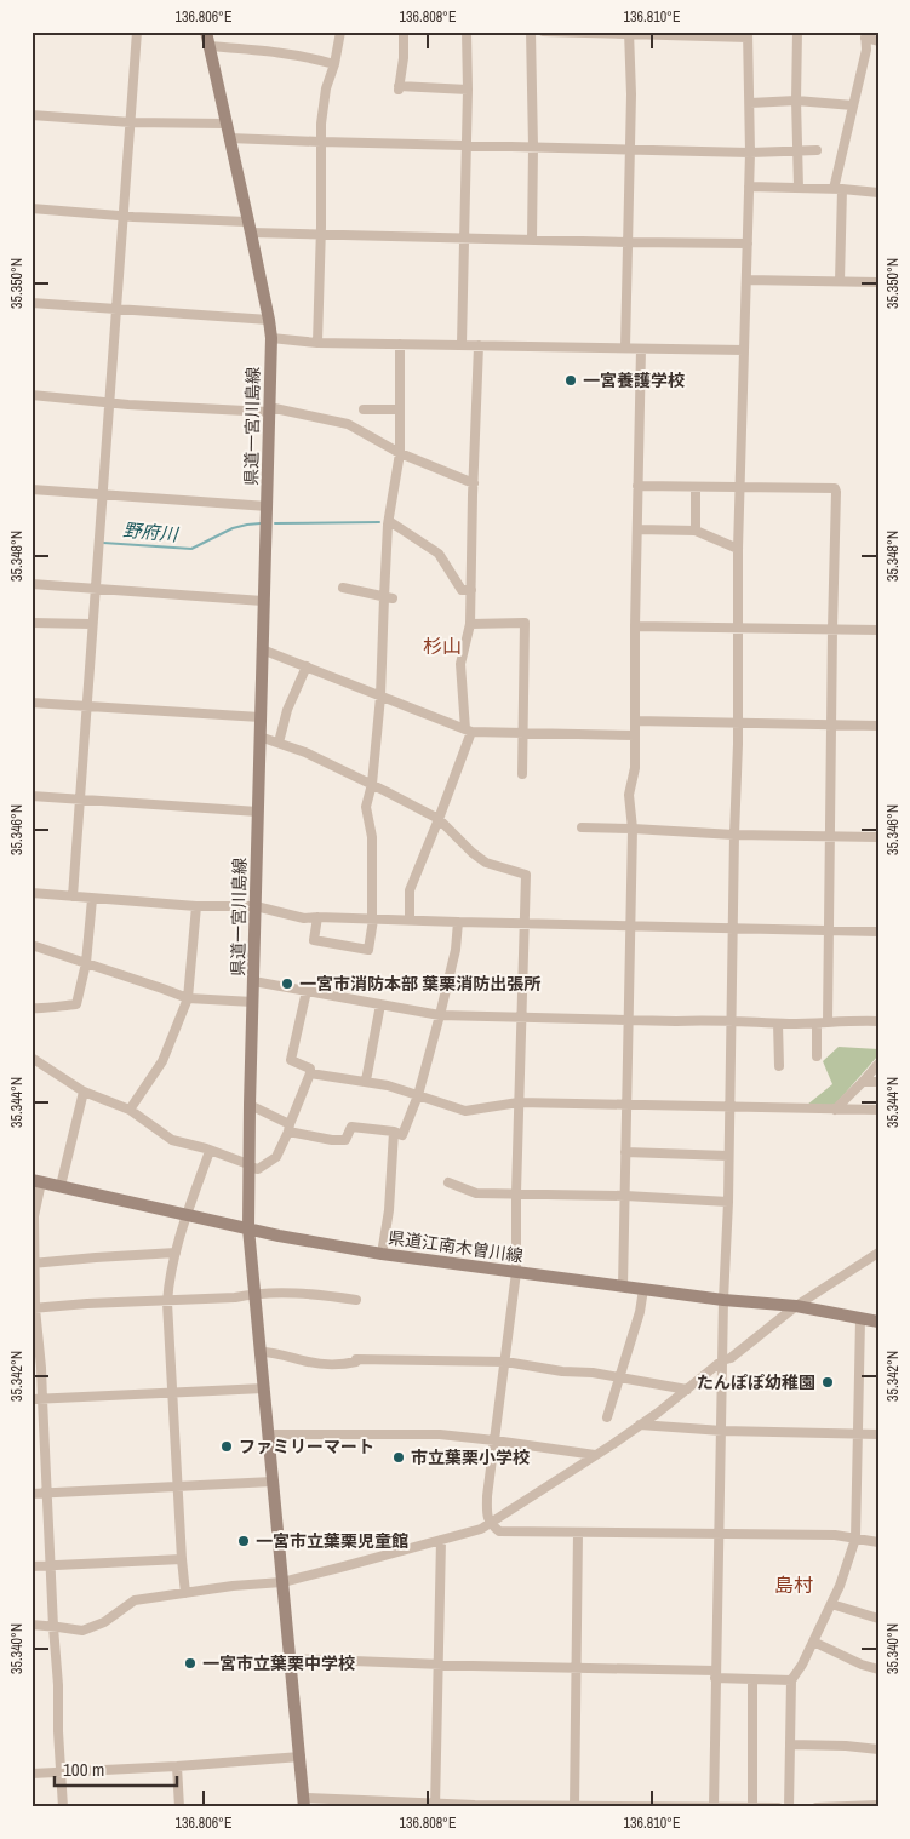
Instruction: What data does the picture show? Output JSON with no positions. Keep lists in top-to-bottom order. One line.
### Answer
{"streets":{"main road":["県道一宮川島線","県道江南木曽川線"]},"crossings":[["県道一宮川島線","県道江南木曽川線"]],"districts":["杉山","島村"],"water":["野府川"],"places":["一宮養護学校","一宮市消防本部 葉栗消防出張所","たんぽぽ幼稚園","ファミリーマート","市立葉栗小学校","一宮市立葉栗児童館","一宮市立葉栗中学校"],"scale_bar":"100 m","coordinates":["136.806°E","136.808°E","136.810°E","35.350°N","35.348°N","35.346°N","35.344°N","35.342°N","35.340°N"]}
